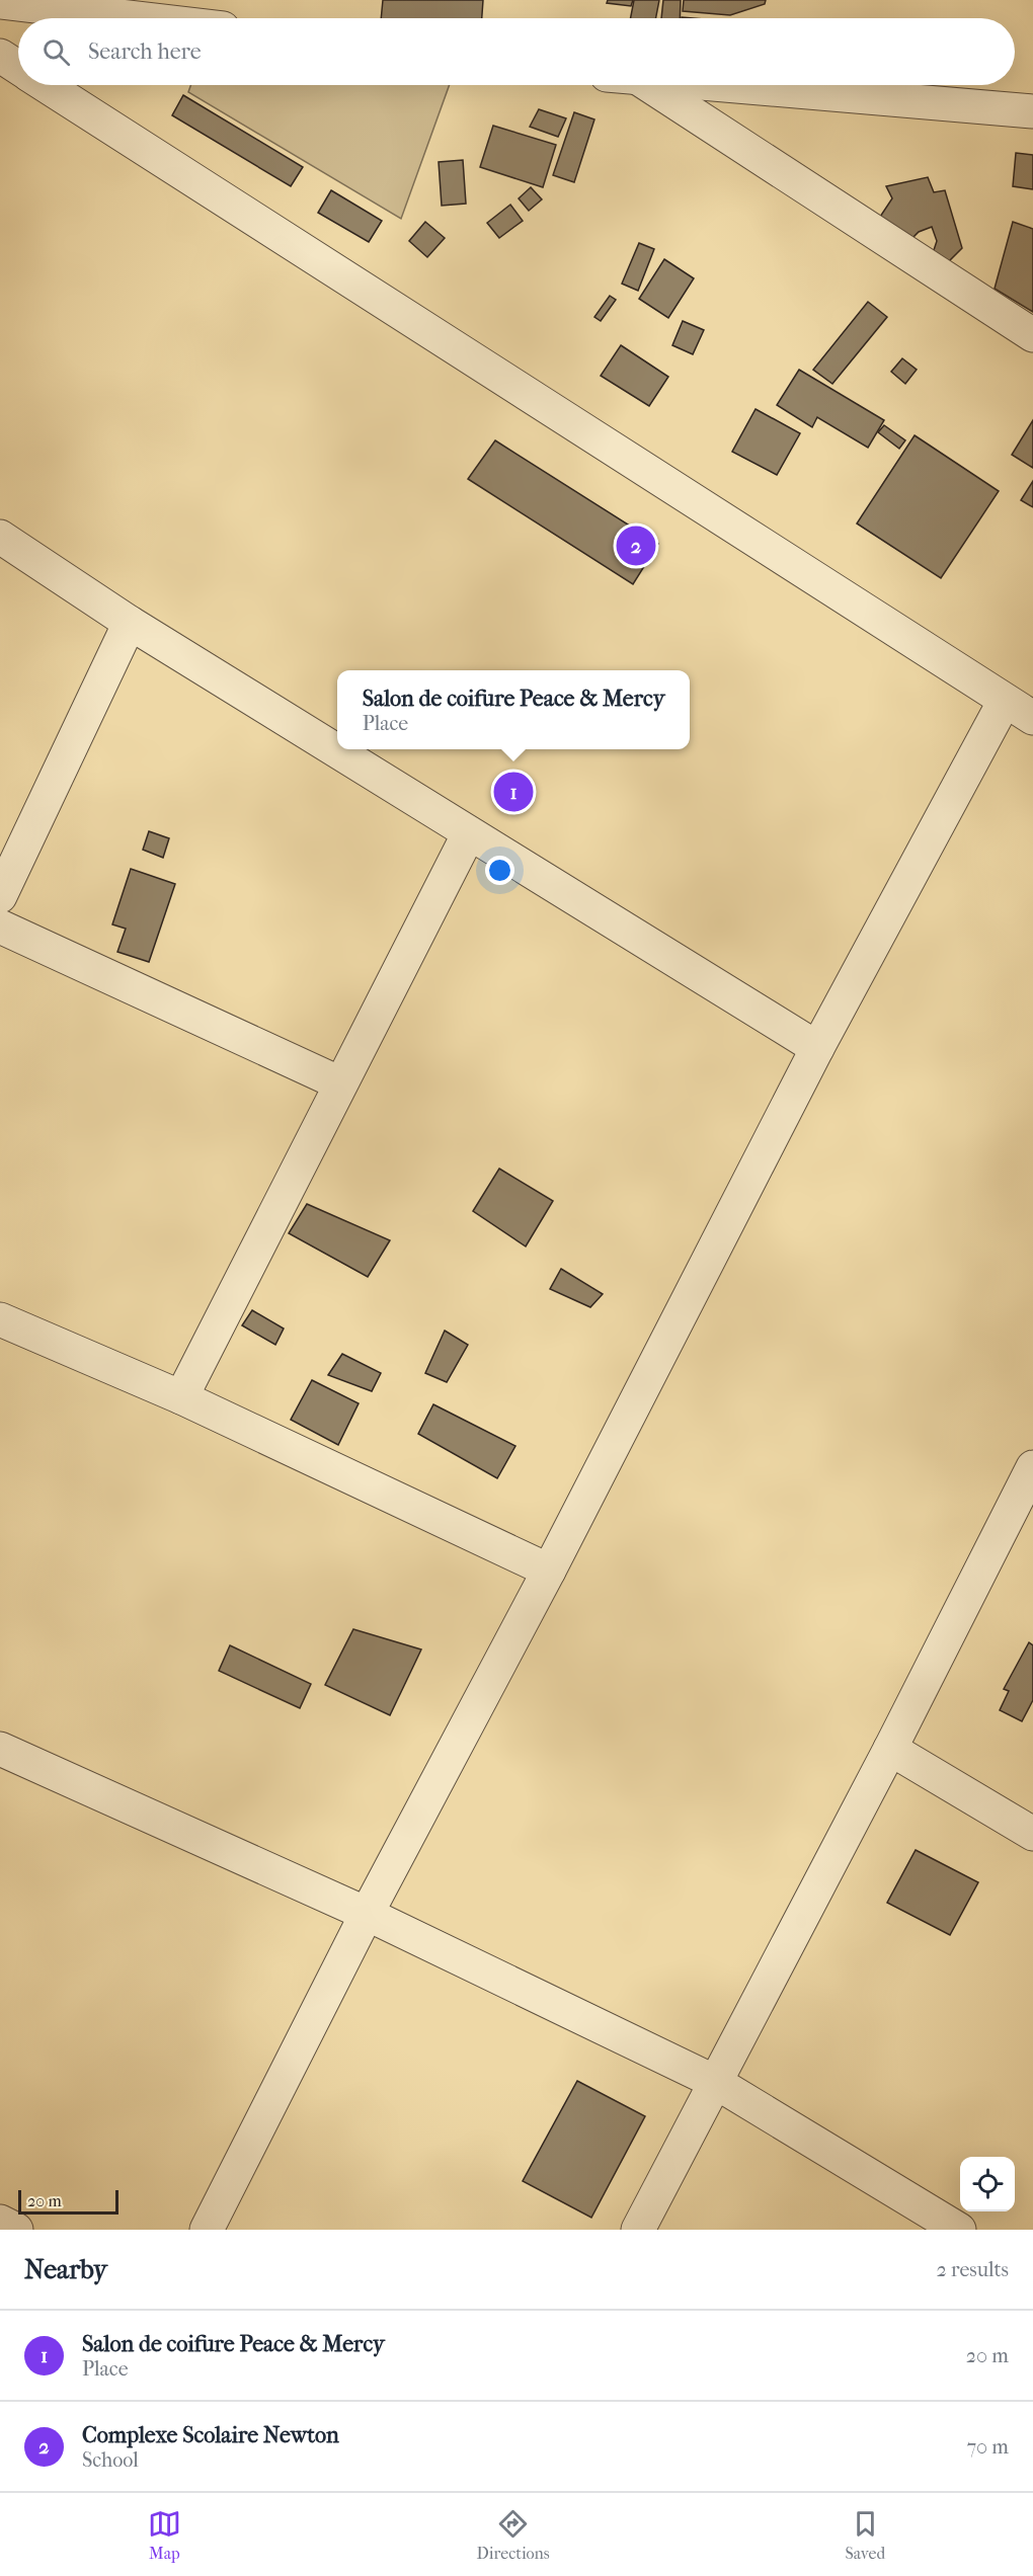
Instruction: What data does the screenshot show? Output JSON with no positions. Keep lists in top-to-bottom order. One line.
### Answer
{"scale_bar":"20 m","page":{"search":"Search here","pins":["2","1"],"popup":["Salon de coifure Peace & Mercy","Place"],"scale":"20 m","heading":["Nearby","2 results"],"list":[{"mark":"1","name":"Salon de coifure Peace & Mercy","note":"Place","value":"20 m"},{"mark":"2","name":"Complexe Scolaire Newton","note":"School","value":"70 m"}],"nav":["Map","Directions","Saved"]}}
